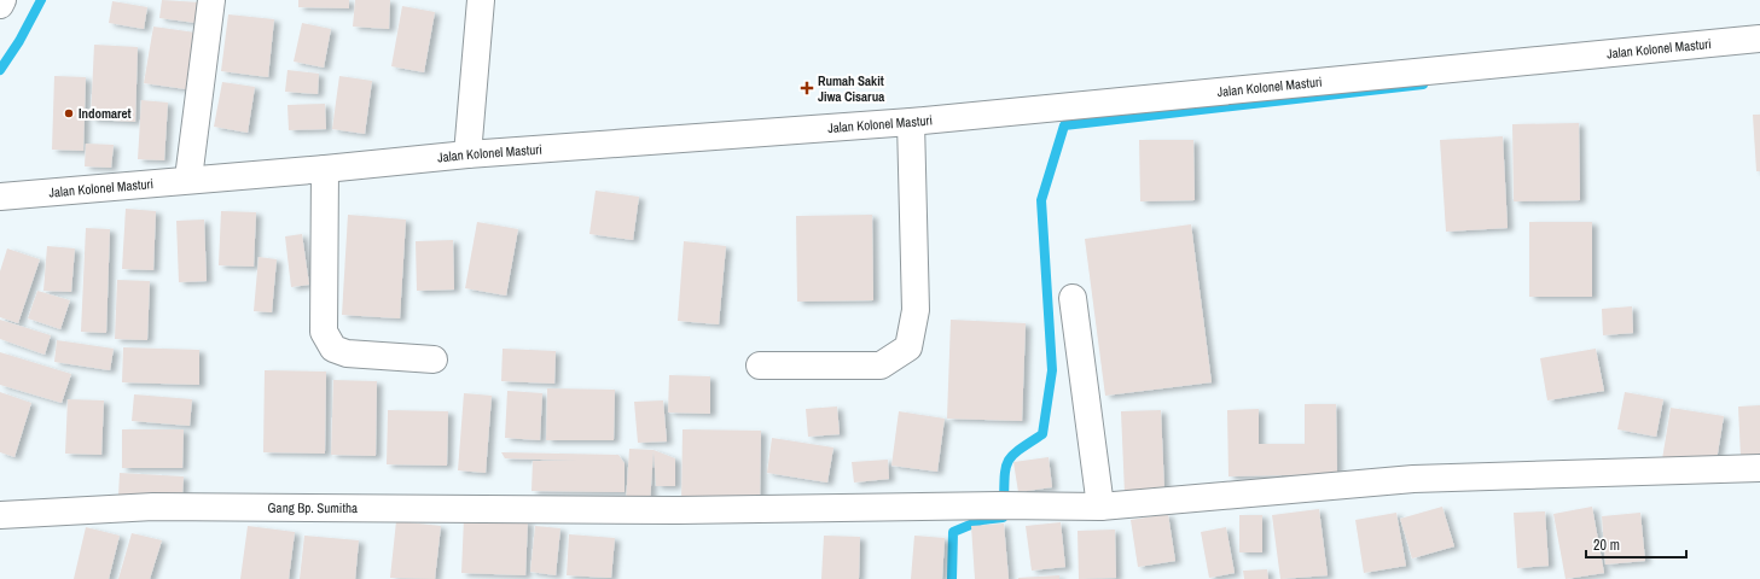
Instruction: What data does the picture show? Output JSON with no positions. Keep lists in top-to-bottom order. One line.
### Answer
{"streets":{"street":["Jalan Kolonel Masturi","Gang Bp. Sumitha"]},"places":{"health":["Rumah Sakit Jiwa Cisarua"],"other":["Indomaret"]},"scale_bar":"20 m"}
